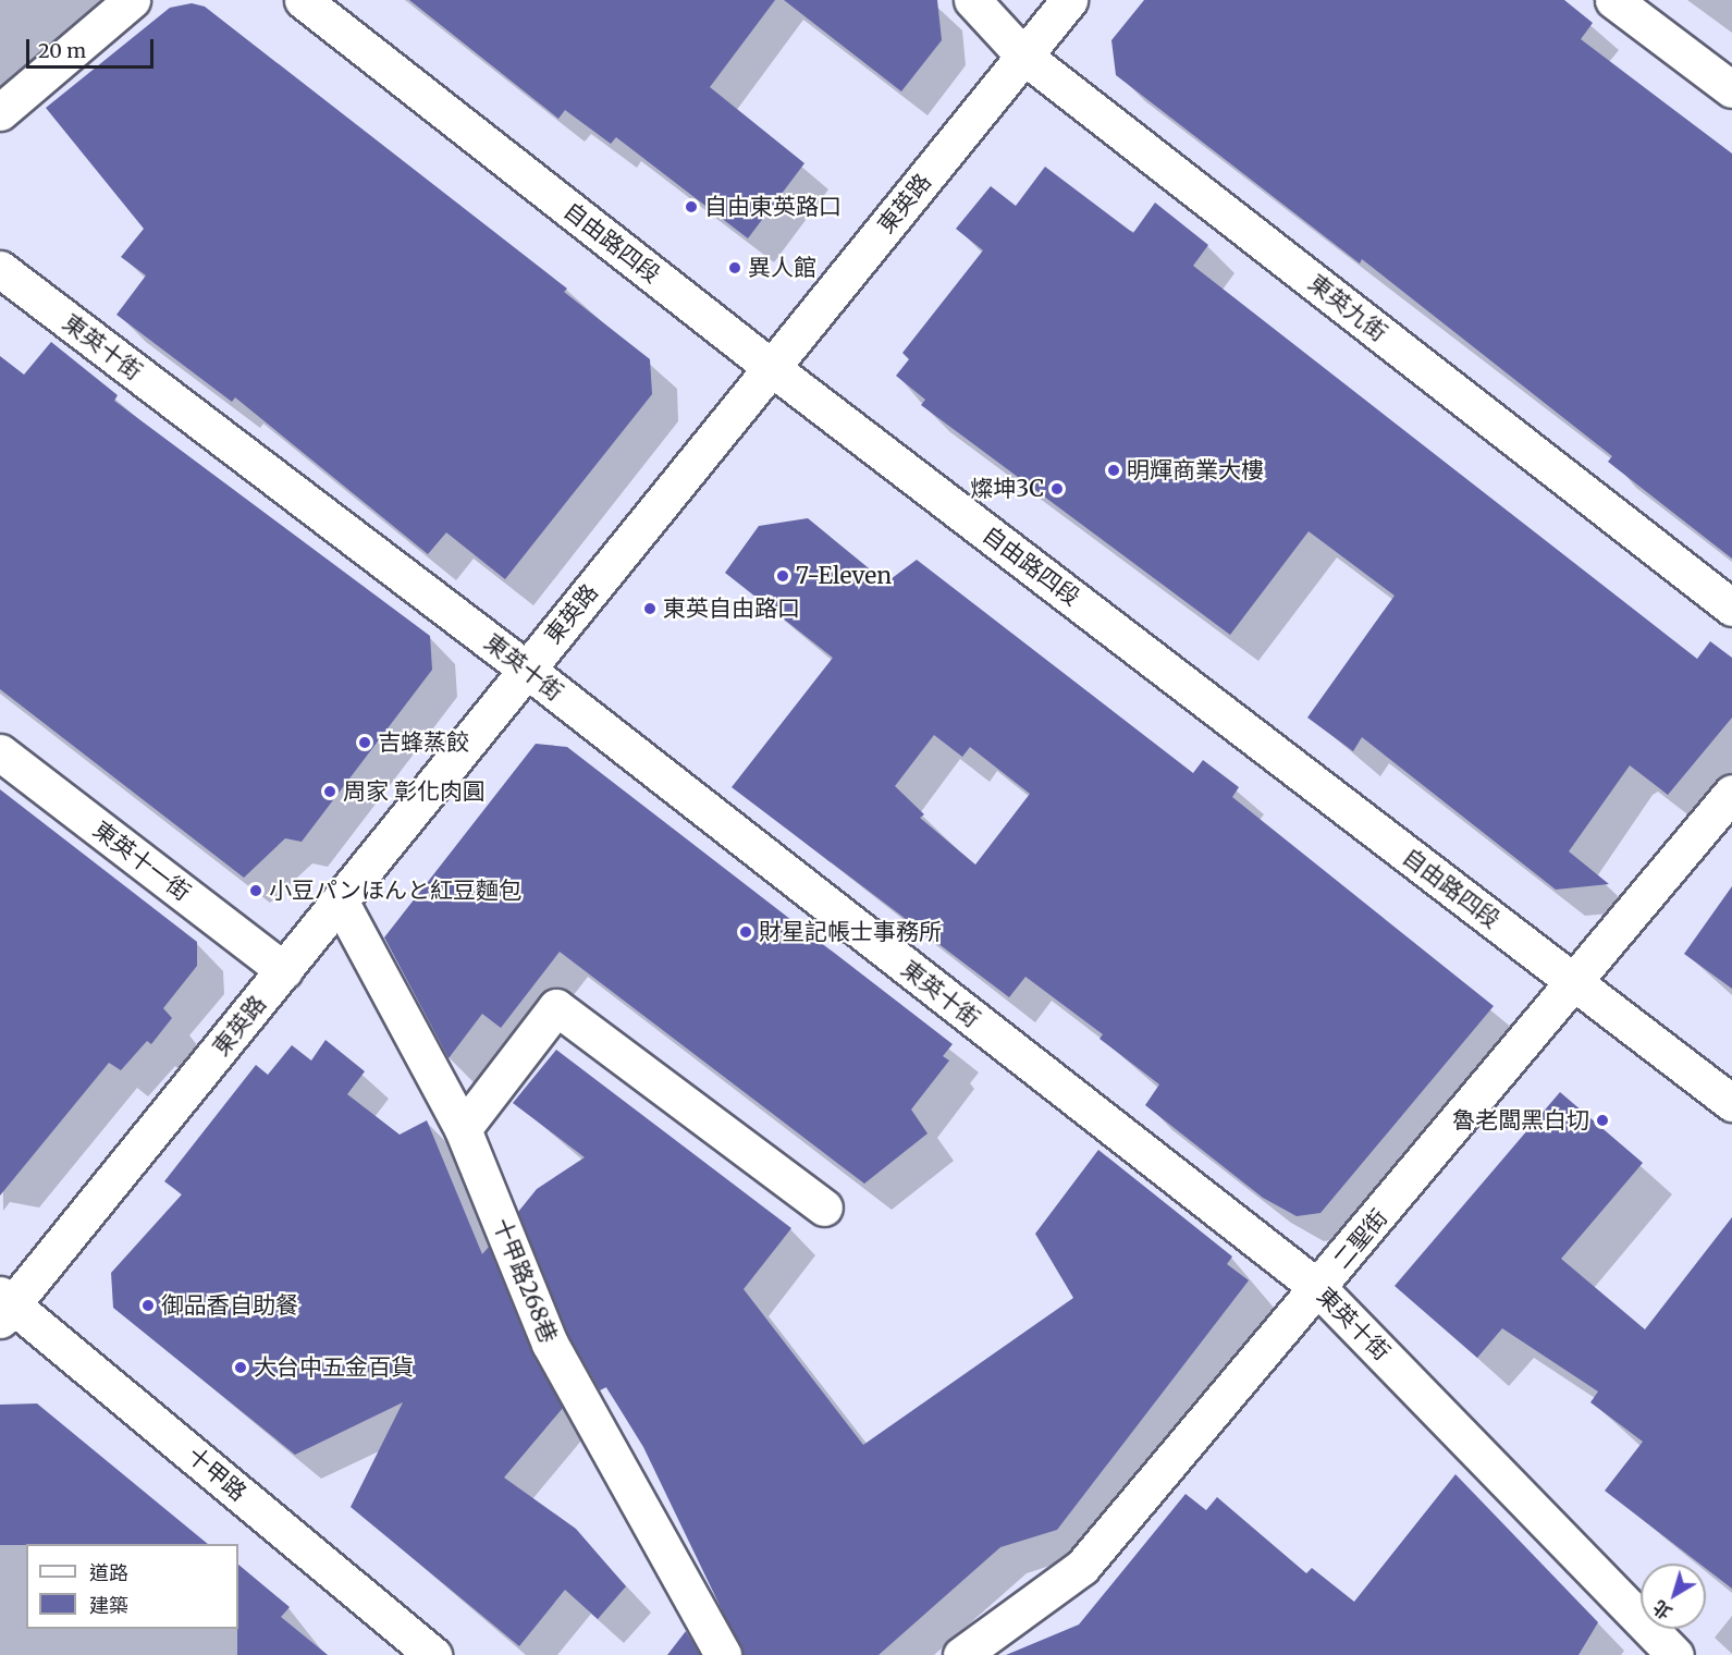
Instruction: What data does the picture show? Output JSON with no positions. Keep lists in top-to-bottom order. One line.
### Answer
{"streets":{"street":["東英路","自由路四段","東英九街","東英十街","東英十一街","二聖街","十甲路268巷","十甲路"]},"crossings":[["東英路","自由路四段"],["東英路","東英九街"],["東英路","東英十街"],["東英路","東英十一街"],["東英路","十甲路268巷"],["東英路","十甲路"],["自由路四段","二聖街"],["東英十街","二聖街"]],"places":["自由東英路口","異人館","明輝商業大樓","燦坤3C","7-Eleven","東英自由路口","吉蜂蒸餃","周家 彰化肉圓","小豆パンほんと紅豆麵包","財星記帳士事務所","魯老闆黑白切","御品香自助餐","大台中五金百貨"],"legend":["道路","建築"],"scale_bar":"20 m","north":"bottom left"}
